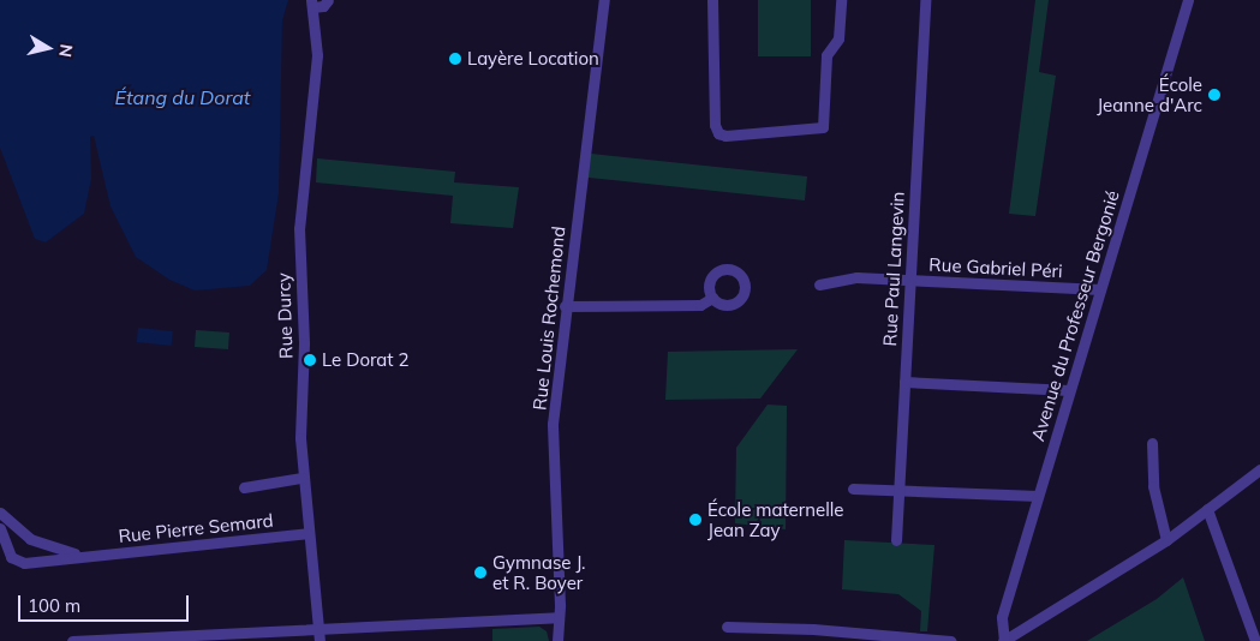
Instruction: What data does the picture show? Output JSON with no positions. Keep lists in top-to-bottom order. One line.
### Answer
{"streets":{"street":["Rue Gabriel Péri","Rue Paul Langevin","Rue Durcy","Avenue du Professeur Bergonié","Rue Louis Rochemond","Rue Pierre Semard"]},"crossings":[["Rue Gabriel Péri","Rue Paul Langevin"],["Rue Gabriel Péri","Avenue du Professeur Bergonié"],["Rue Durcy","Rue Pierre Semard"]],"water":["Étang du Dorat"],"places":["Layère Location","École Jeanne d'Arc","Le Dorat 2","École maternelle Jean Zay","Gymnase J. et R. Boyer"],"scale_bar":"100 m","north":"right"}
